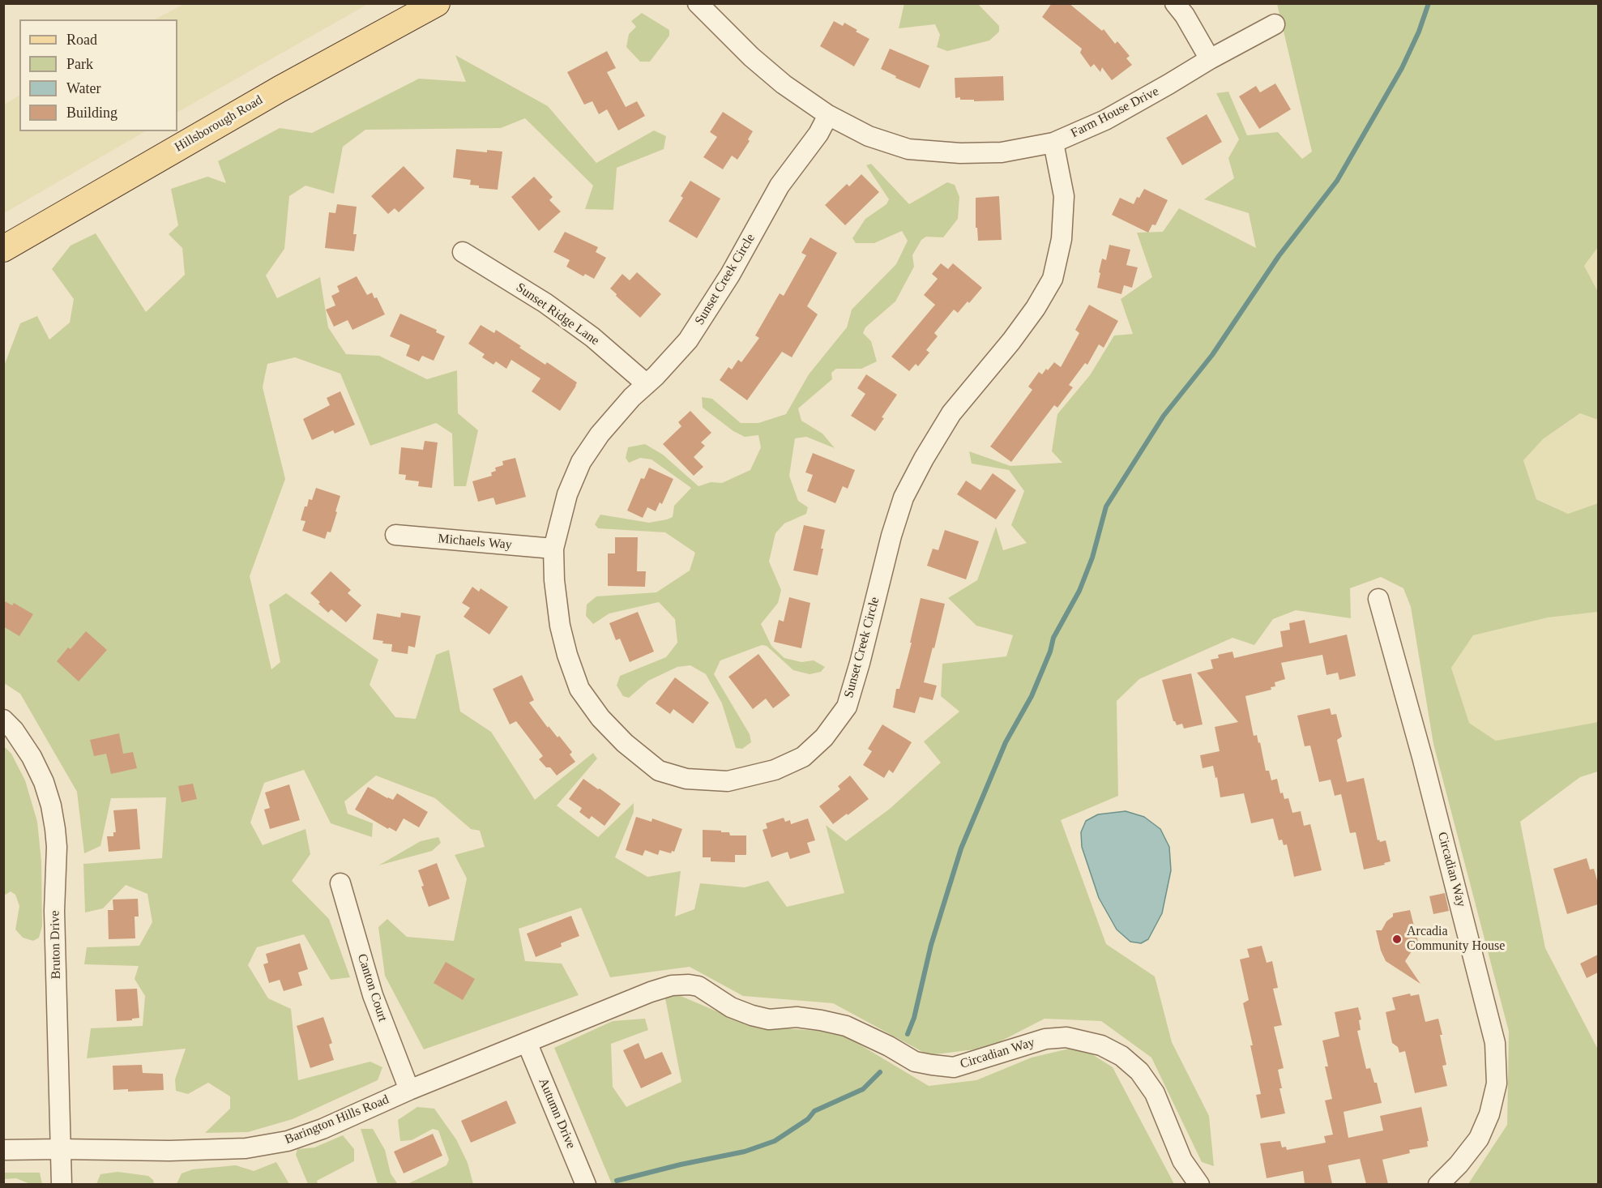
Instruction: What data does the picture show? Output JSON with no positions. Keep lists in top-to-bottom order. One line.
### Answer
{"streets":{"main road":["Hillsborough Road"],"street":["Farm House Drive","Sunset Creek Circle","Sunset Ridge Lane","Michaels Way","Circadian Way","Bruton Drive","Canton Court","Autumn Drive","Barington Hills Road"]},"crossings":[["Farm House Drive","Sunset Creek Circle"],["Sunset Creek Circle","Sunset Ridge Lane"],["Sunset Creek Circle","Michaels Way"],["Circadian Way","Barington Hills Road"],["Bruton Drive","Barington Hills Road"],["Canton Court","Barington Hills Road"],["Autumn Drive","Barington Hills Road"]],"places":["Arcadia Community House"],"legend":["Road","Park","Water","Building"]}
